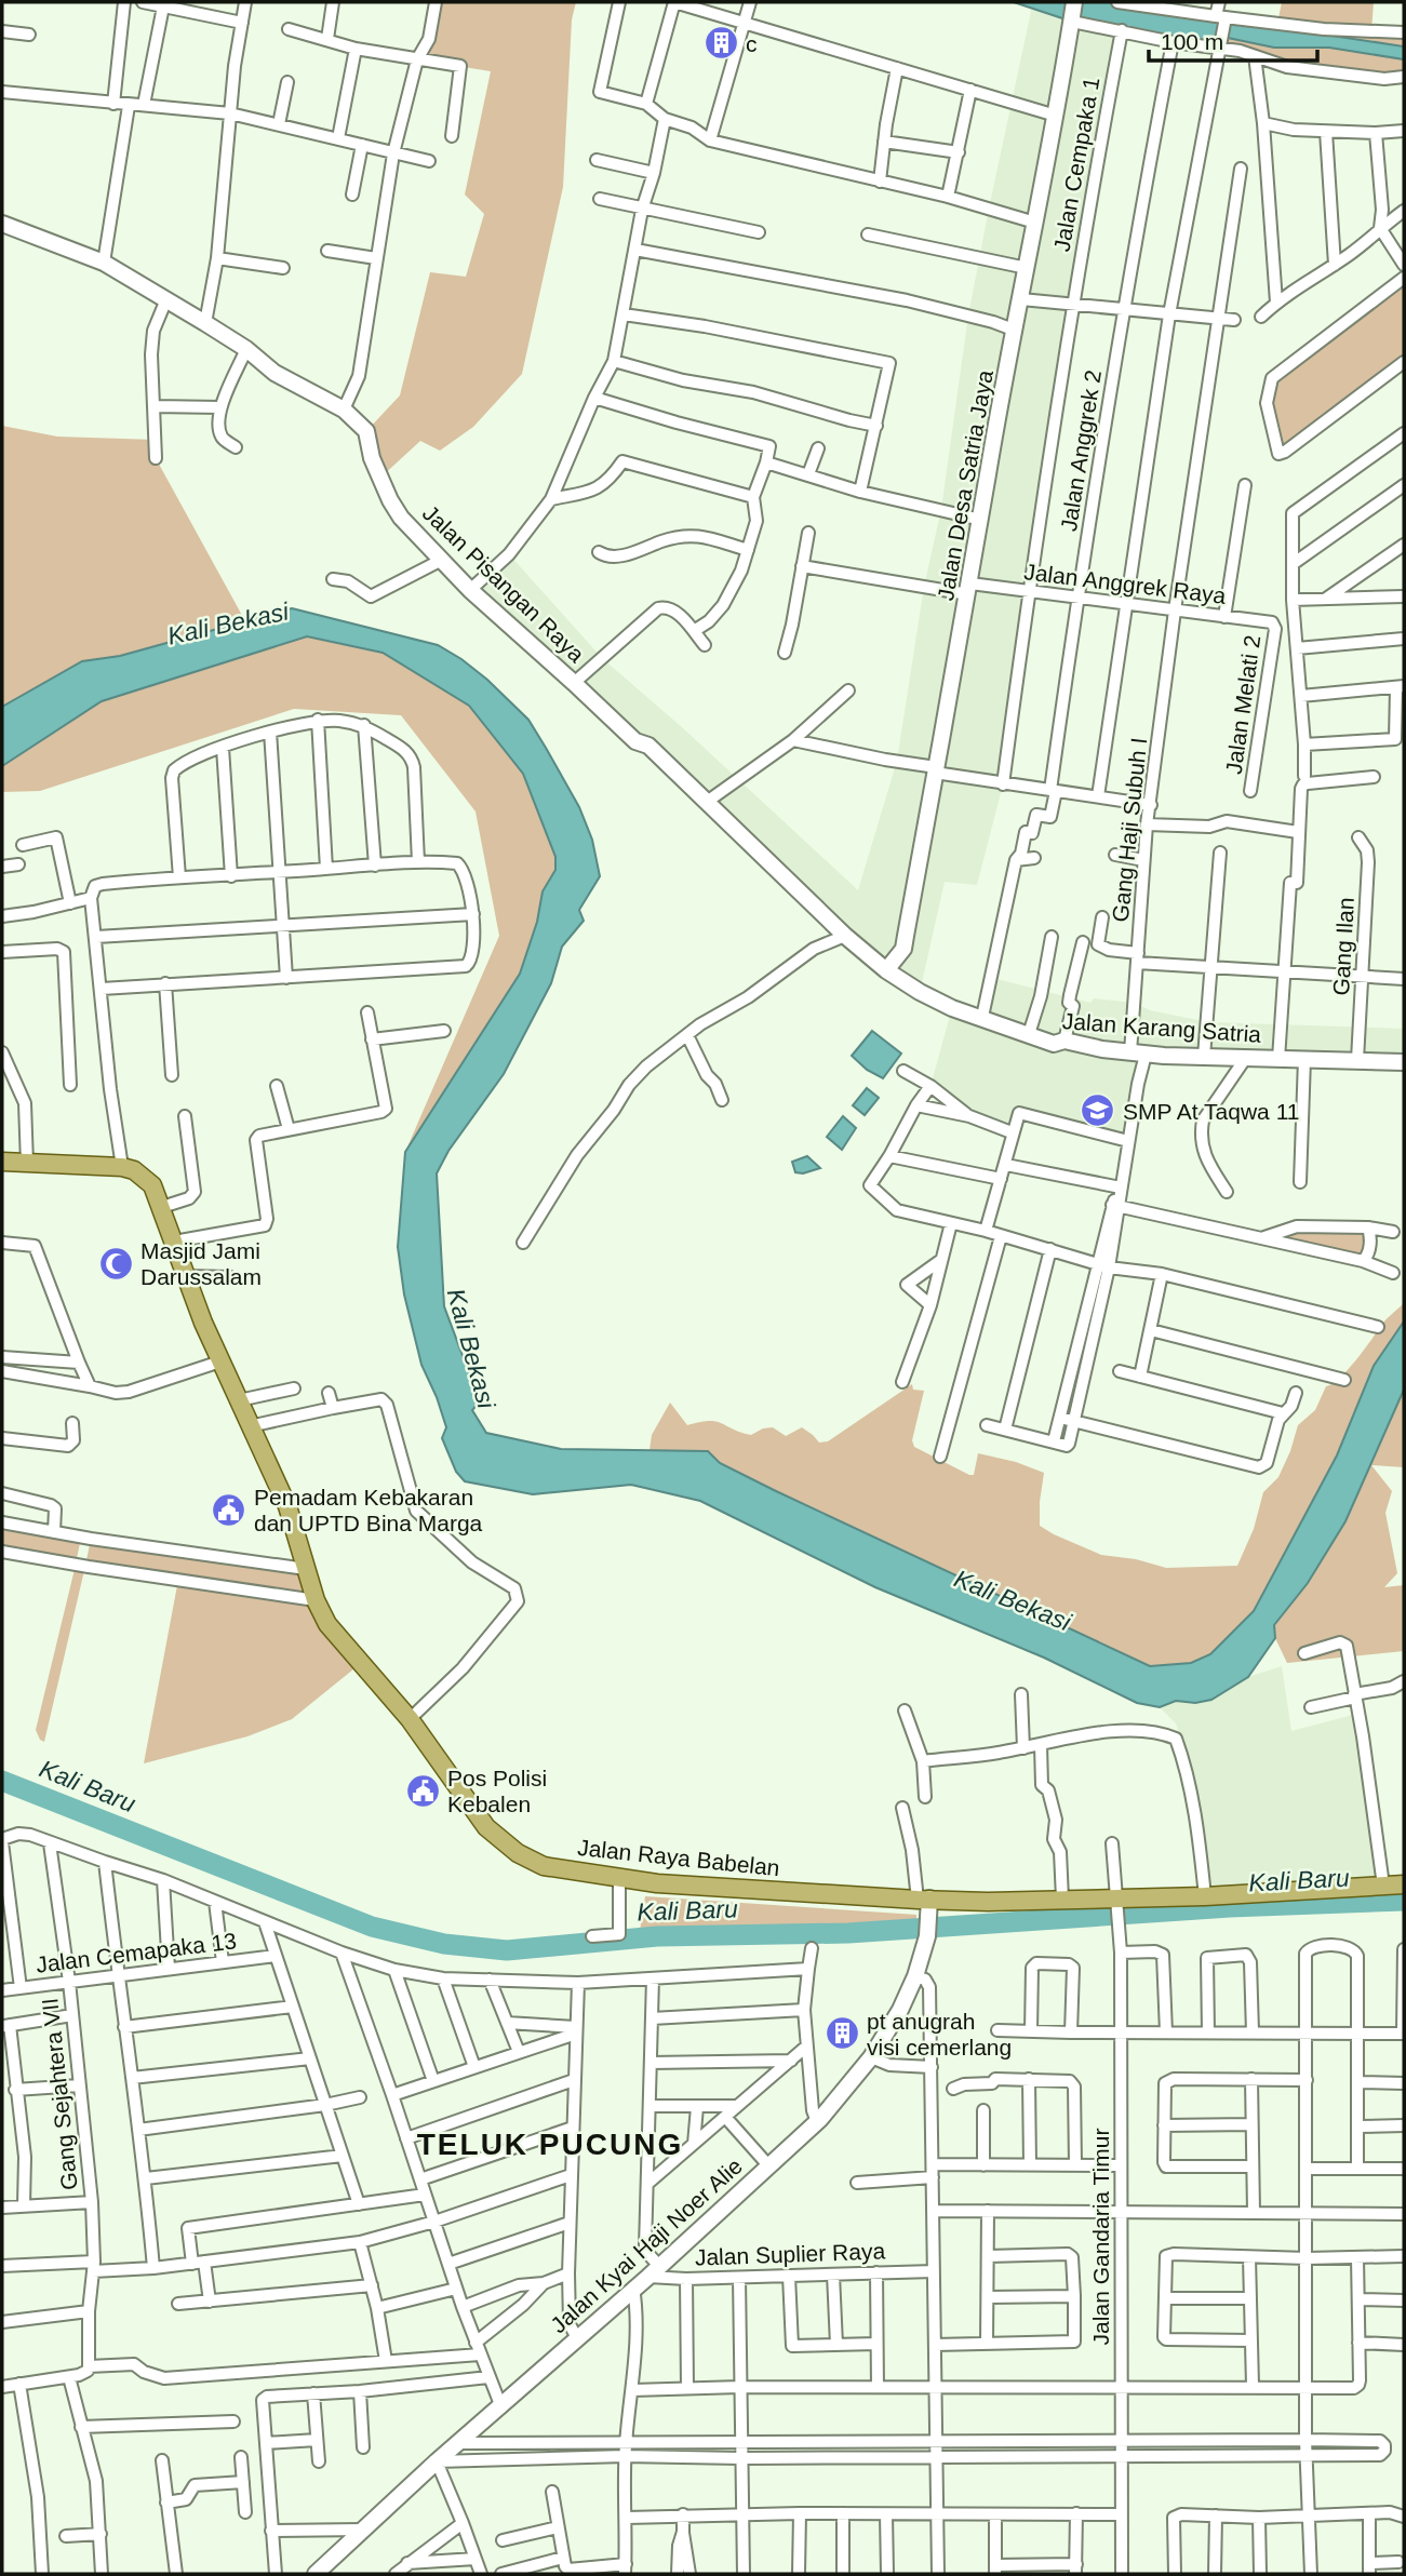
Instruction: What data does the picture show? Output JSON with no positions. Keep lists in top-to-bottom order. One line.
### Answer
{"streets":{"main road":["Jalan Raya Babelan"],"street":["Jalan Cempaka 1","Jalan Anggrek 2","Jalan Desa Satria Jaya","Jalan Pisangan Raya","Jalan Anggrek Raya","Jalan Melati 2","Gang Haji Subuh I","Gang Ilan","Jalan Karang Satria","Jalan Cemapaka 13","Gang Sejahtera VII","Jalan Gandaria Timur","Jalan Kyai Haji Noer Alie","Jalan Suplier Raya"]},"crossings":[["Jalan Cempaka 1","Jalan Anggrek Raya"],["Jalan Anggrek 2","Jalan Anggrek Raya"],["Jalan Desa Satria Jaya","Jalan Pisangan Raya"],["Jalan Desa Satria Jaya","Jalan Anggrek Raya"],["Jalan Desa Satria Jaya","Jalan Karang Satria"],["Jalan Pisangan Raya","Jalan Karang Satria"],["Jalan Anggrek Raya","Jalan Melati 2"],["Jalan Anggrek Raya","Gang Haji Subuh I"],["Gang Haji Subuh I","Jalan Karang Satria"],["Gang Ilan","Jalan Karang Satria"],["Jalan Raya Babelan","Jalan Gandaria Timur"],["Jalan Raya Babelan","Jalan Kyai Haji Noer Alie"],["Jalan Cemapaka 13","Gang Sejahtera VII"],["Jalan Kyai Haji Noer Alie","Jalan Suplier Raya"]],"districts":["TELUK PUCUNG"],"water":["Kali Bekasi","Kali Baru"],"places":{"building":["c","pt anugrah visi cemerlang"],"school or university":["SMP At Taqwa 11"],"mosque":["Masjid Jami Darussalam"],"public building":["Pemadam Kebakaran dan UPTD Bina Marga","Pos Polisi Kebalen"]},"scale_bar":"100 m"}
